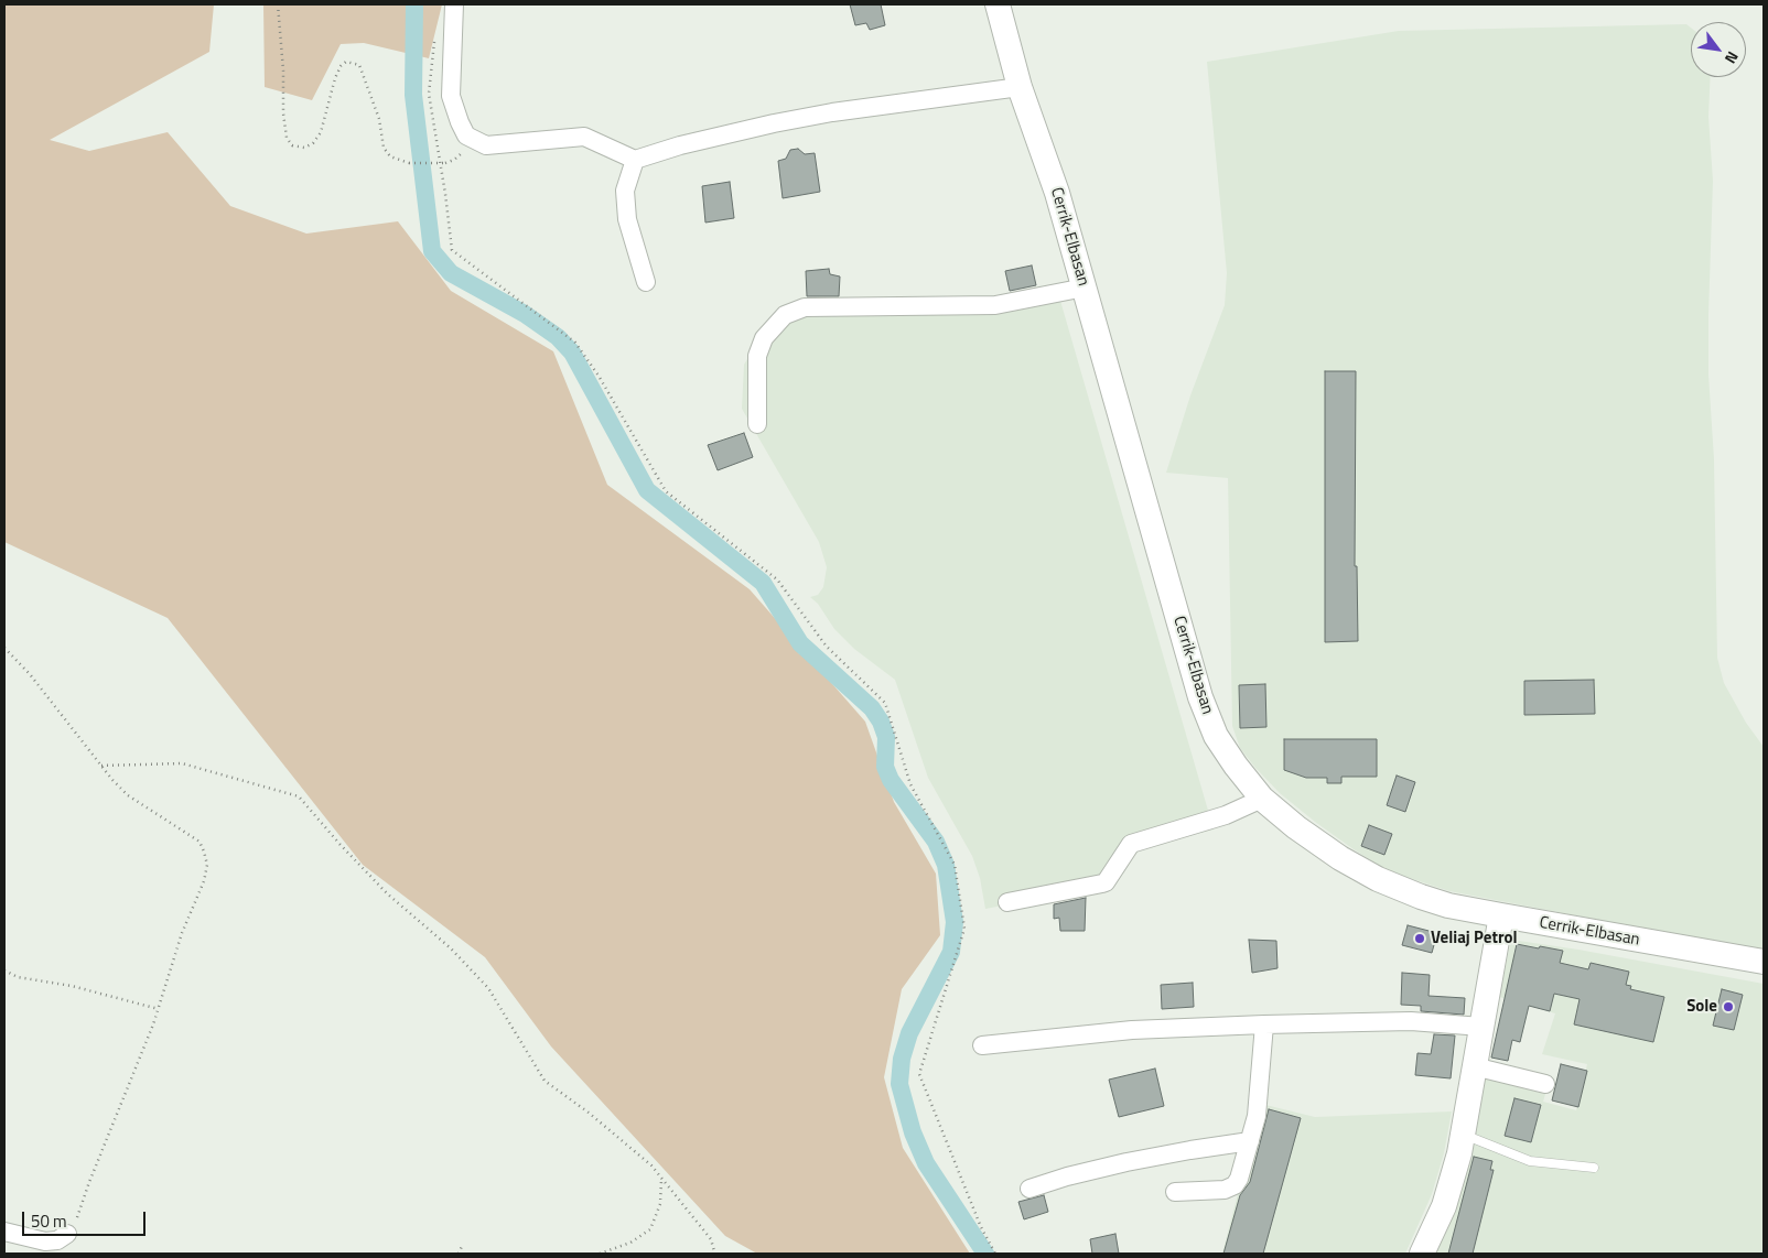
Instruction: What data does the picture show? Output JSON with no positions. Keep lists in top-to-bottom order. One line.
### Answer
{"streets":{"main road":["Cerrik-Elbasan"]},"places":["Veliaj Petrol","Sole"],"scale_bar":"50 m","north":"bottom right"}
